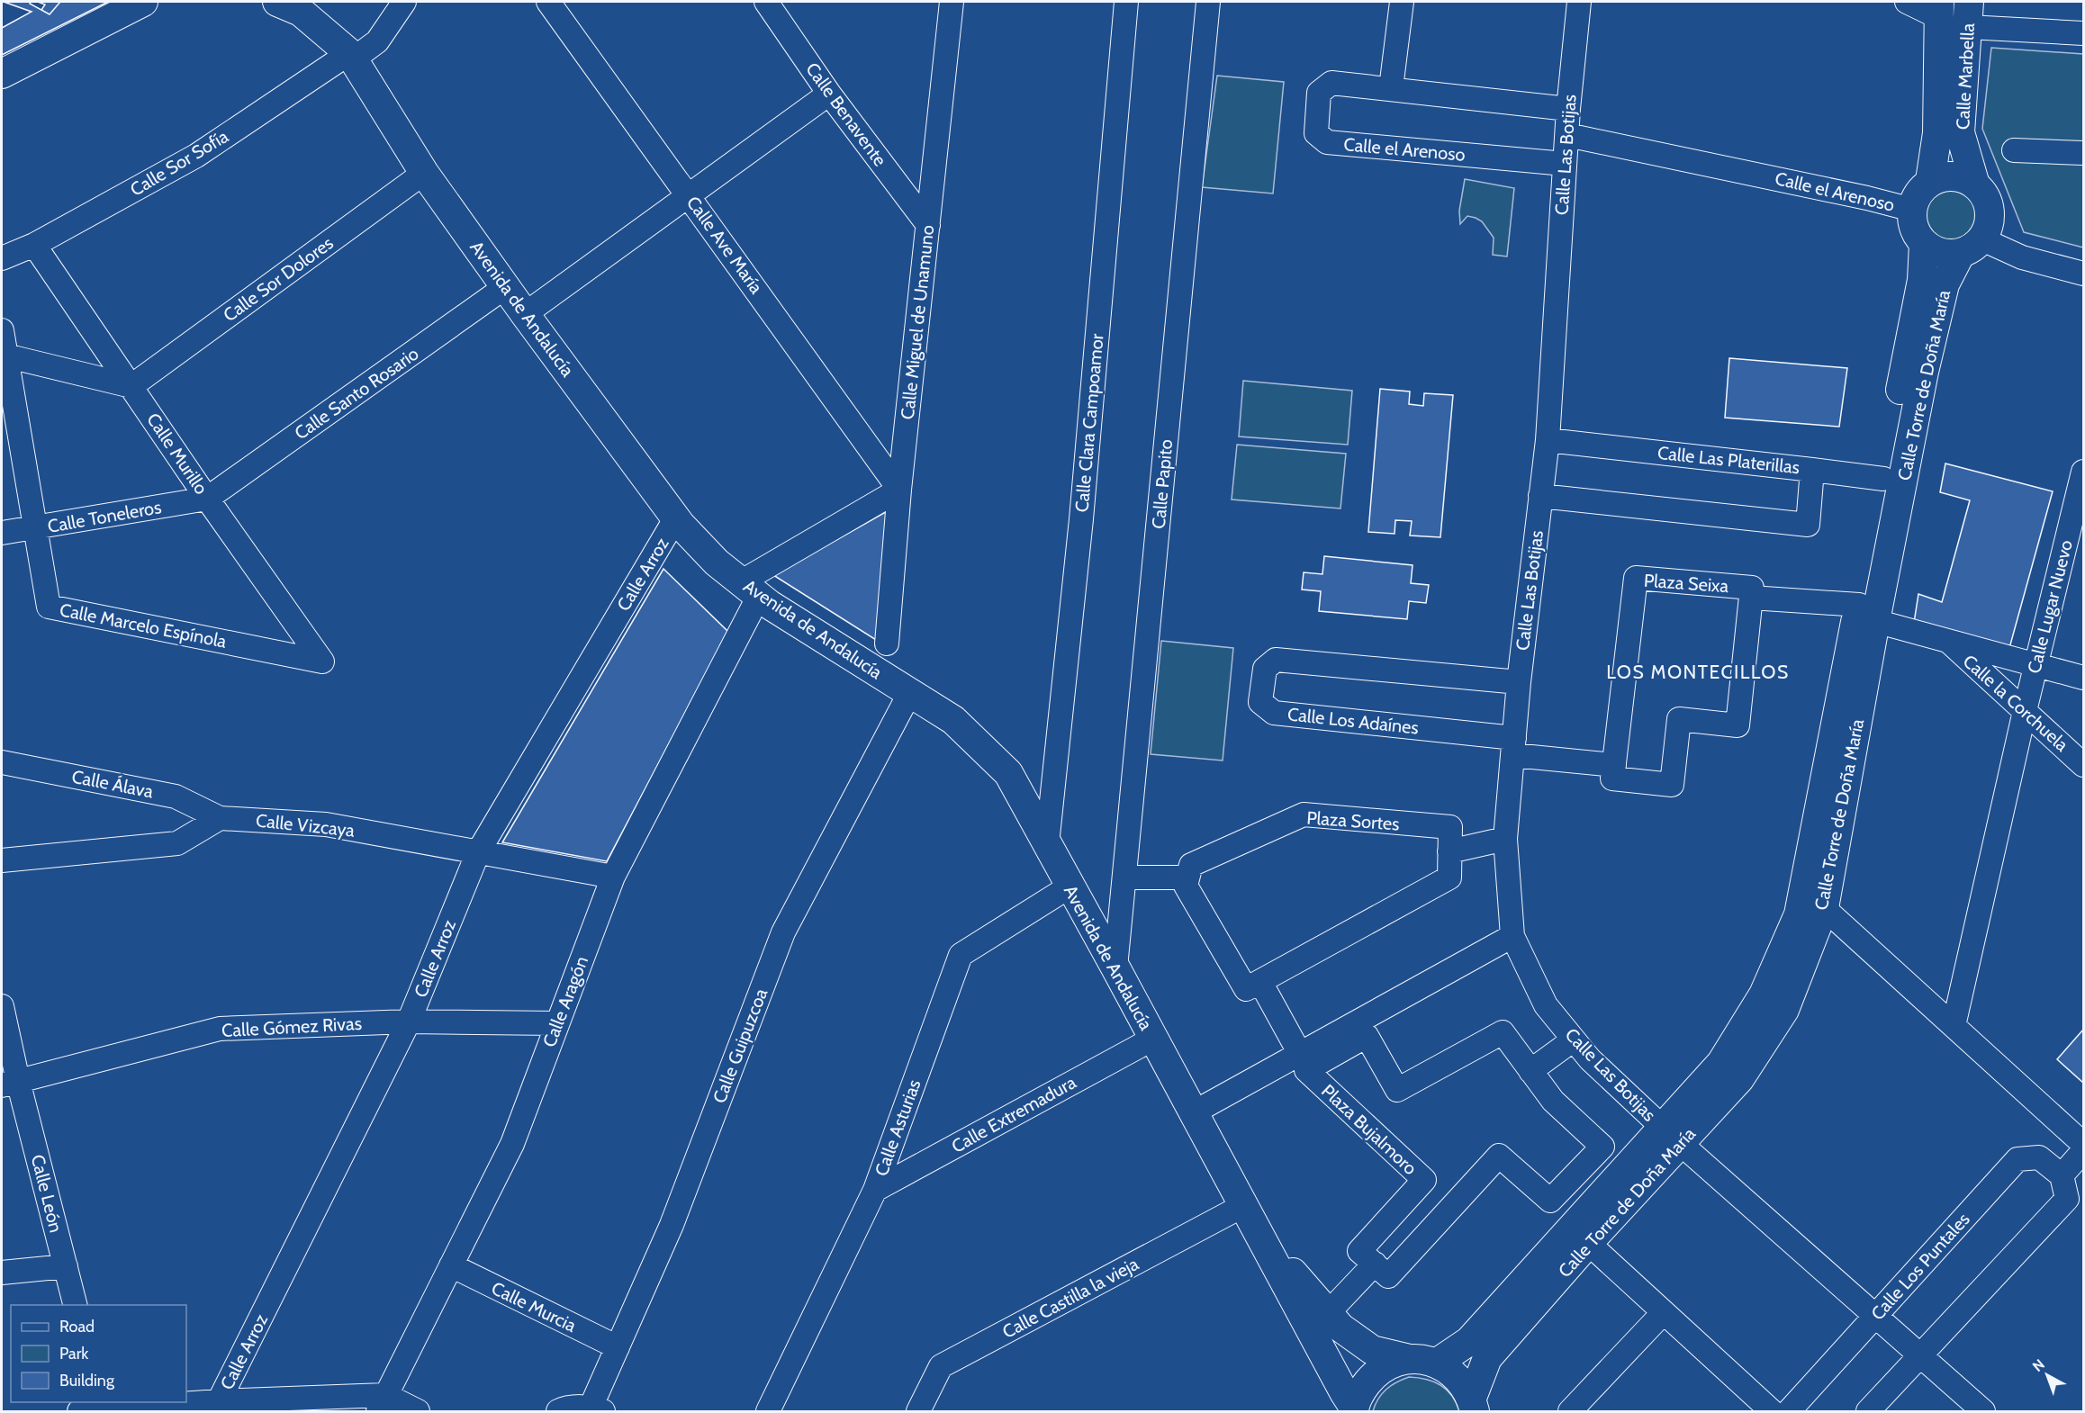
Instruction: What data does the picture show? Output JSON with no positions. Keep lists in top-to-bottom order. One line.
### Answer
{"streets":{"main road":["Calle Marbella","Avenida de Andalucía","Calle Torre de Doña María"],"street":["Calle Benavente","Calle el Arenoso","Calle Las Botijas","Calle Sor Sofía","Calle Ave María","Calle Sor Dolores","Calle Miguel de Unamuno","Calle Santo Rosario","Calle Clara Campoamor","Calle Murillo","Calle Las Platerillas","Calle Papito","Calle Toneleros","Calle Arroz","Plaza Seixa","Calle Lugar Nuevo","Calle Marcelo Espínola","Calle la Corchuela","Calle Los Adaínes","Calle Álava","Plaza Sortes","Calle Vizcaya","Calle Aragón","Calle Gómez Rivas","Calle Guipuzcoa","Calle Extremadura","Calle Asturias","Plaza Bujalmoro","Calle León","Calle Los Puntales","Calle Castilla la vieja","Calle Murcia"]},"crossings":[["Calle Marbella","Calle el Arenoso"],["Calle Marbella","Calle Torre de Doña María"],["Calle Benavente","Calle Miguel de Unamuno"],["Calle el Arenoso","Calle Las Botijas"],["Calle el Arenoso","Calle Torre de Doña María"],["Calle Las Botijas","Calle Torre de Doña María"],["Calle Las Botijas","Calle Las Platerillas"],["Calle Las Botijas","Calle Los Adaínes"],["Calle Las Botijas","Calle Los Puntales"],["Calle Sor Sofía","Avenida de Andalucía"],["Calle Sor Sofía","Calle Murillo"],["Calle Ave María","Calle Miguel de Unamuno"],["Calle Sor Dolores","Avenida de Andalucía"],["Calle Sor Dolores","Calle Murillo"],["Avenida de Andalucía","Calle Torre de Doña María"],["Avenida de Andalucía","Calle Santo Rosario"],["Avenida de Andalucía","Calle Clara Campoamor"],["Avenida de Andalucía","Calle Papito"],["Avenida de Andalucía","Calle Arroz"],["Avenida de Andalucía","Calle Aragón"],["Avenida de Andalucía","Calle Guipuzcoa"],["Avenida de Andalucía","Calle Extremadura"],["Avenida de Andalucía","Calle Asturias"],["Avenida de Andalucía","Calle Castilla la vieja"],["Calle Torre de Doña María","Plaza Seixa"],["Calle Santo Rosario","Calle Murillo"],["Calle Santo Rosario","Calle Toneleros"],["Calle Murillo","Calle Toneleros"],["Calle Murillo","Calle Marcelo Espínola"],["Calle Toneleros","Calle Marcelo Espínola"],["Calle Arroz","Calle Vizcaya"],["Calle Arroz","Calle Gómez Rivas"],["Plaza Seixa","Calle Lugar Nuevo"],["Plaza Seixa","Calle la Corchuela"],["Calle Lugar Nuevo","Calle la Corchuela"],["Calle Álava","Calle Vizcaya"],["Calle Vizcaya","Calle Aragón"],["Calle Aragón","Calle Gómez Rivas"],["Calle Aragón","Calle Murcia"],["Calle Gómez Rivas","Calle León"],["Calle Guipuzcoa","Calle Murcia"],["Calle Extremadura","Calle Asturias"]],"districts":["LOS MONTECILLOS"],"legend":["Road","Park","Building"],"north":"top left"}
